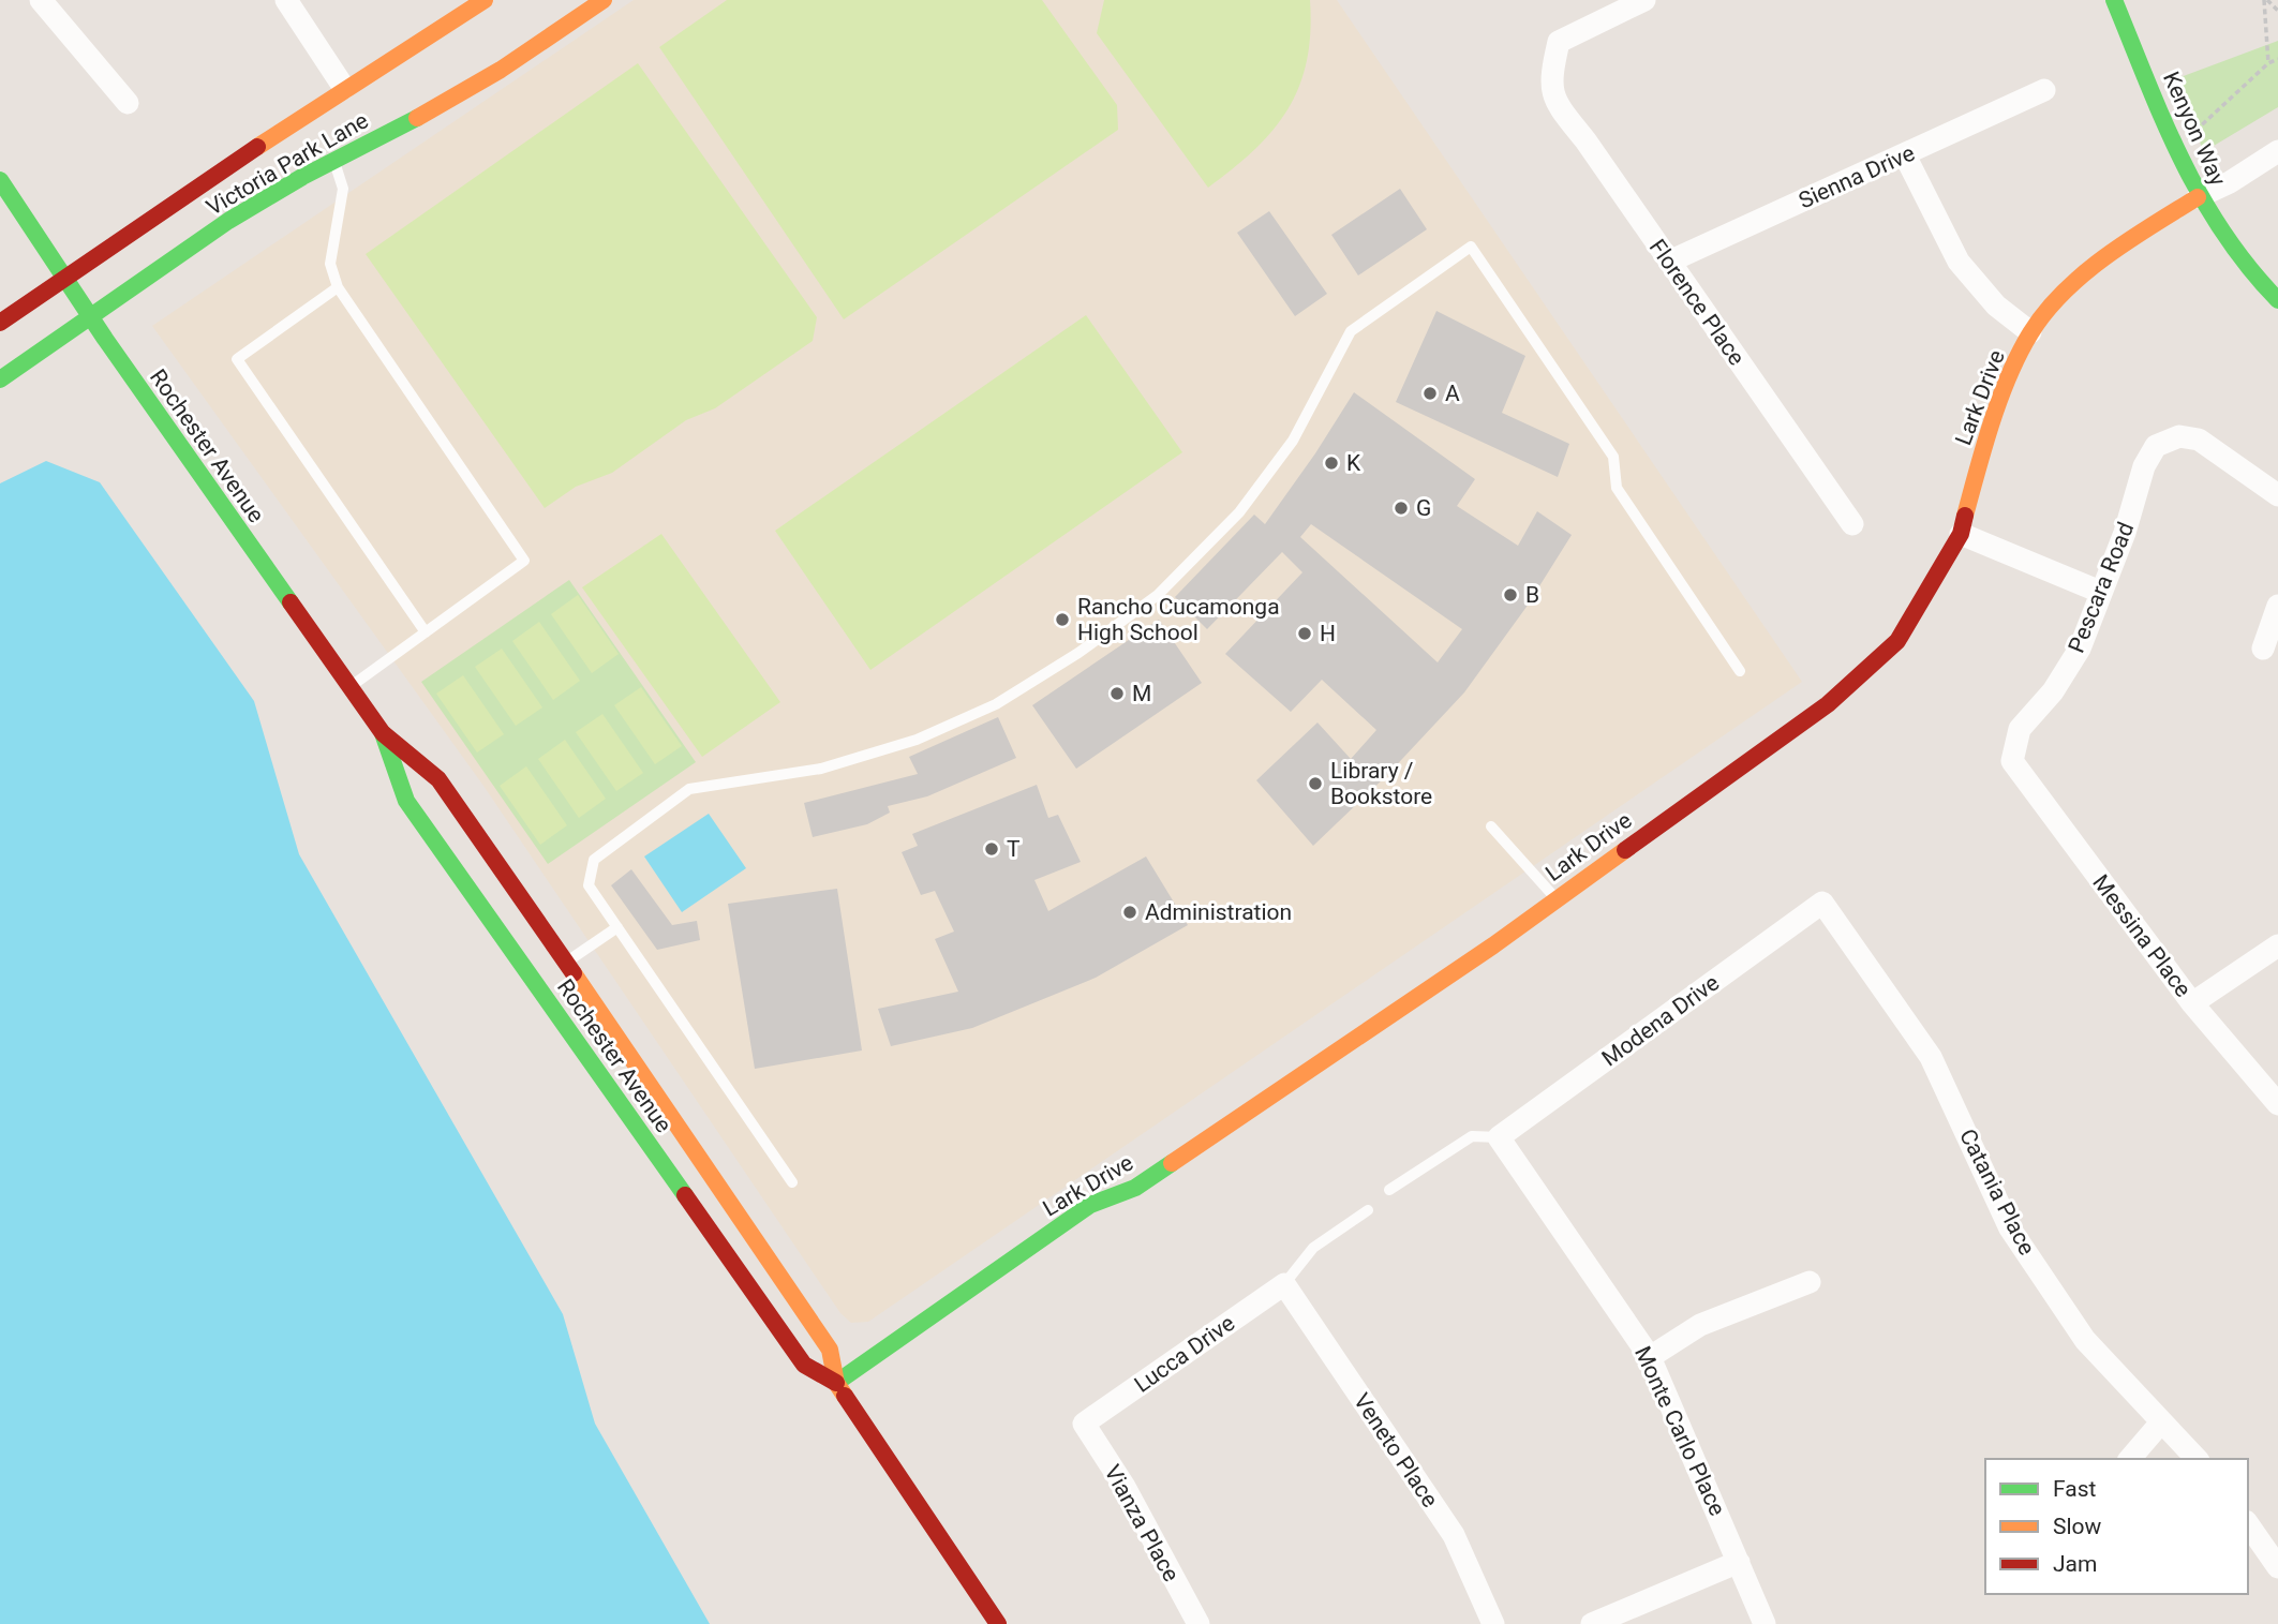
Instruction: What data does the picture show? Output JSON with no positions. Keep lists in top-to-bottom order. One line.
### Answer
{"streets":{"street":["Kenyon Way","Victoria Park Lane","Sienna Drive","Florence Place","Lark Drive","Rochester Avenue","Pescara Road","Messina Place","Modena Drive","Catania Place","Lucca Drive","Monte Carlo Place","Veneto Place","Vianza Place"]},"crossings":[["Kenyon Way","Lark Drive"],["Victoria Park Lane","Rochester Avenue"],["Sienna Drive","Florence Place"],["Lark Drive","Rochester Avenue"],["Pescara Road","Messina Place"],["Modena Drive","Catania Place"],["Modena Drive","Monte Carlo Place"],["Lucca Drive","Veneto Place"],["Lucca Drive","Vianza Place"]],"places":["A","K","G","B","Rancho Cucamonga High School","H","M","Library / Bookstore","T","Administration"],"legend":["Fast","Slow","Jam"]}
